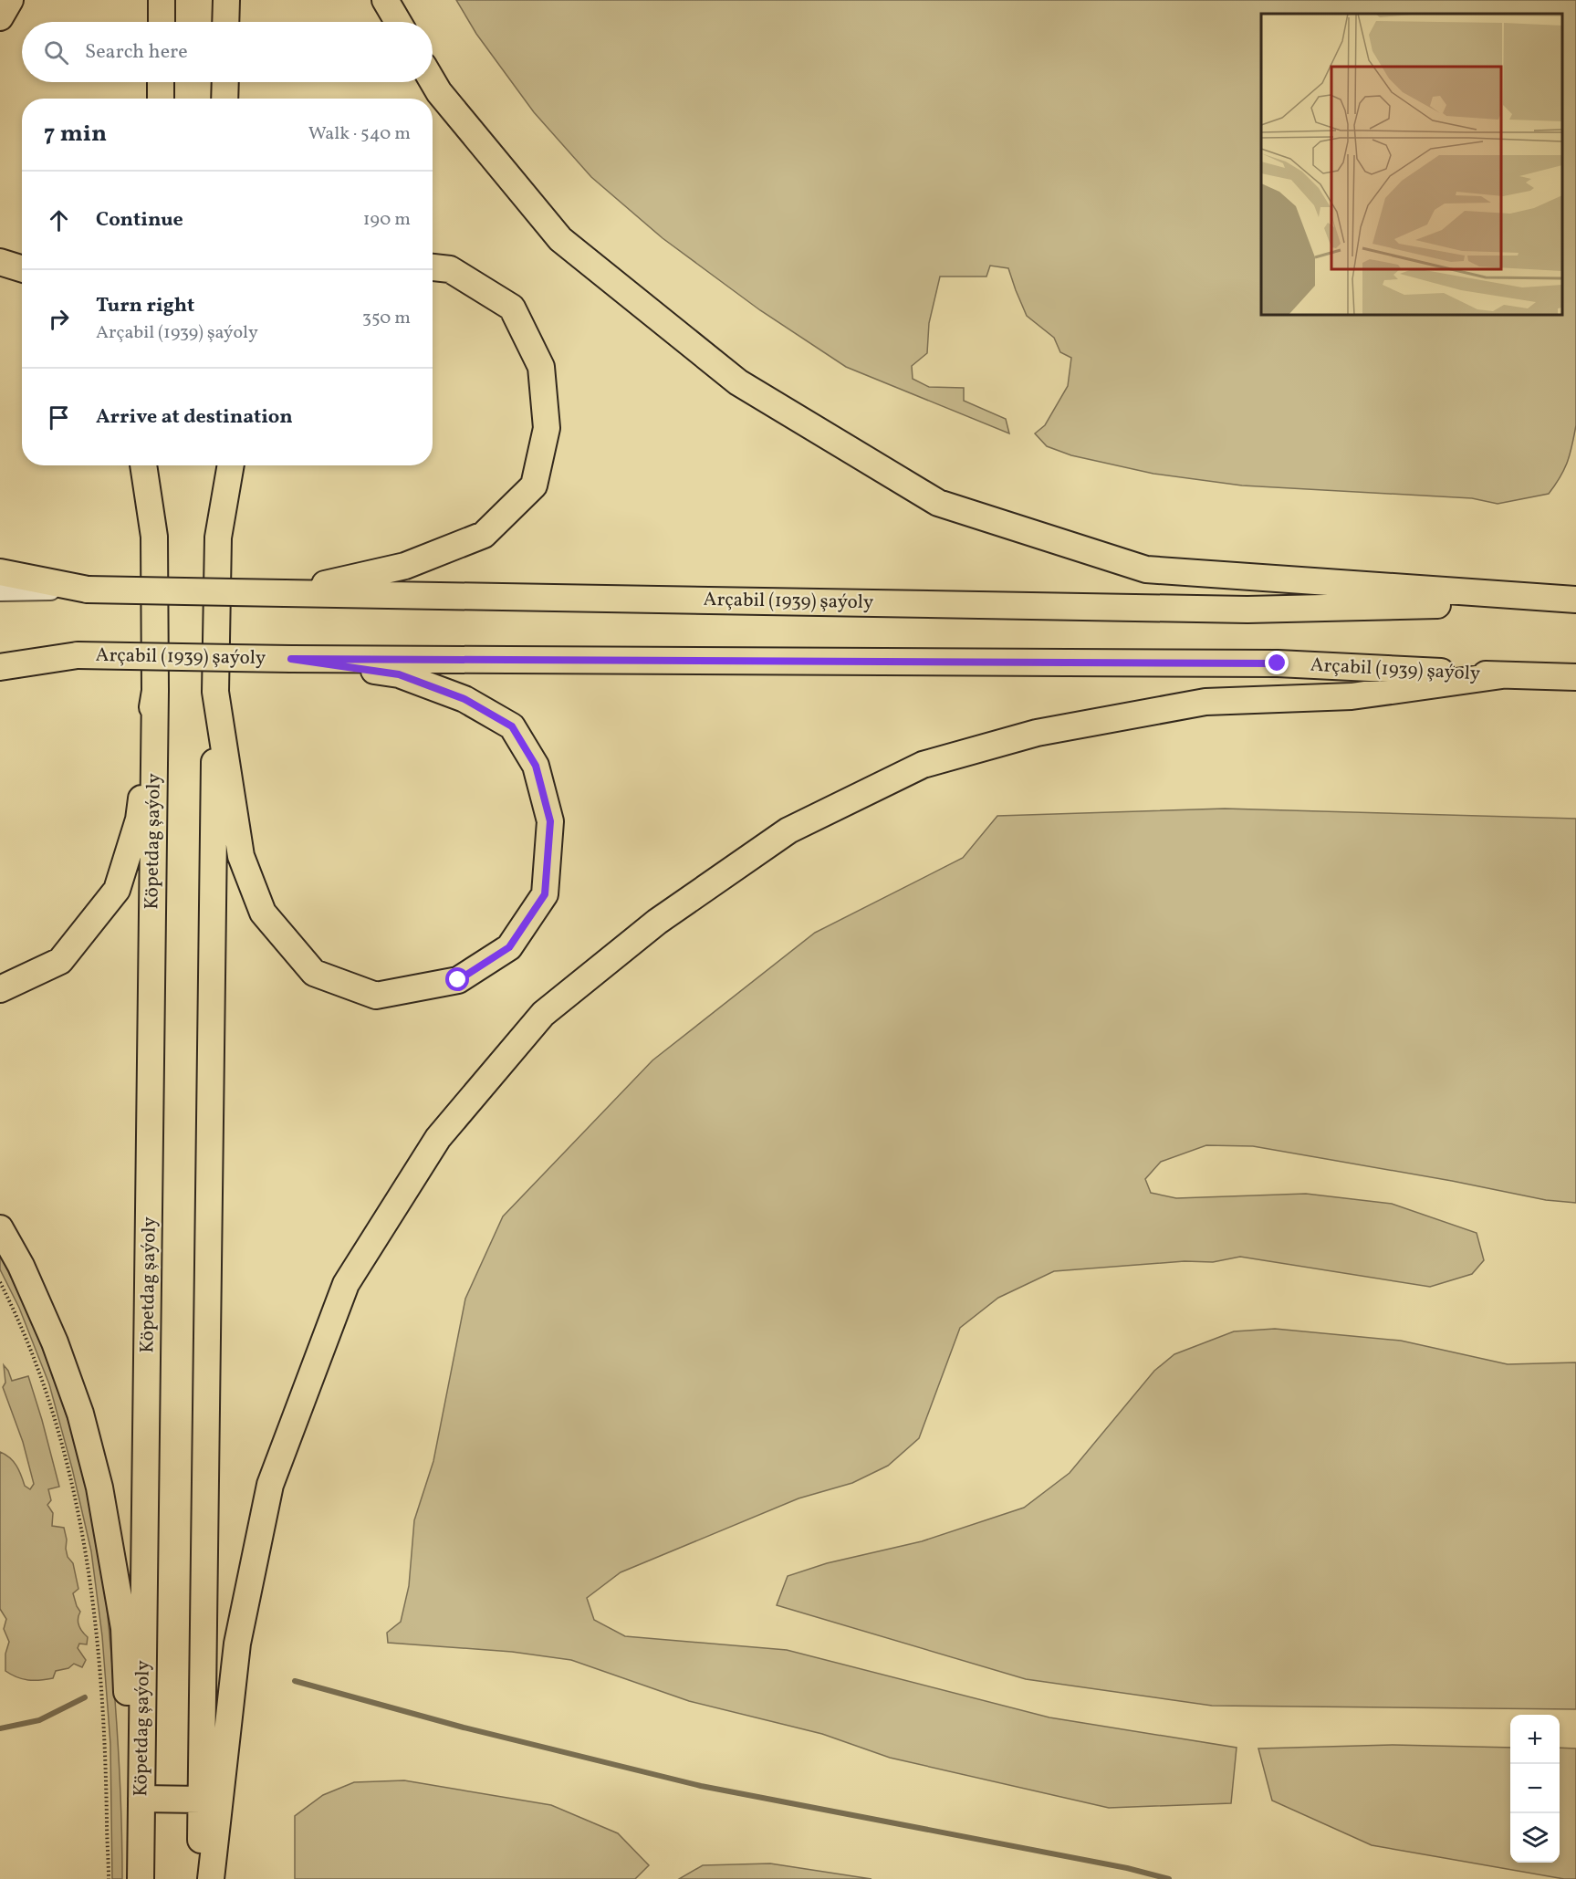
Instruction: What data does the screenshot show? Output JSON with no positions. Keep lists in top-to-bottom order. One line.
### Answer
{"streets":{"main road":["Arçabil (1939) şaýoly","Köpetdag şaýoly"]},"page":{"search":"Search here","heading":["7 min","Walk · 540 m"],"list":[["Continue","190 m"],["Turn right","Arçabil (1939) şaýoly","350 m"],"Arrive at destination"],"map_buttons":["+","−"]}}
